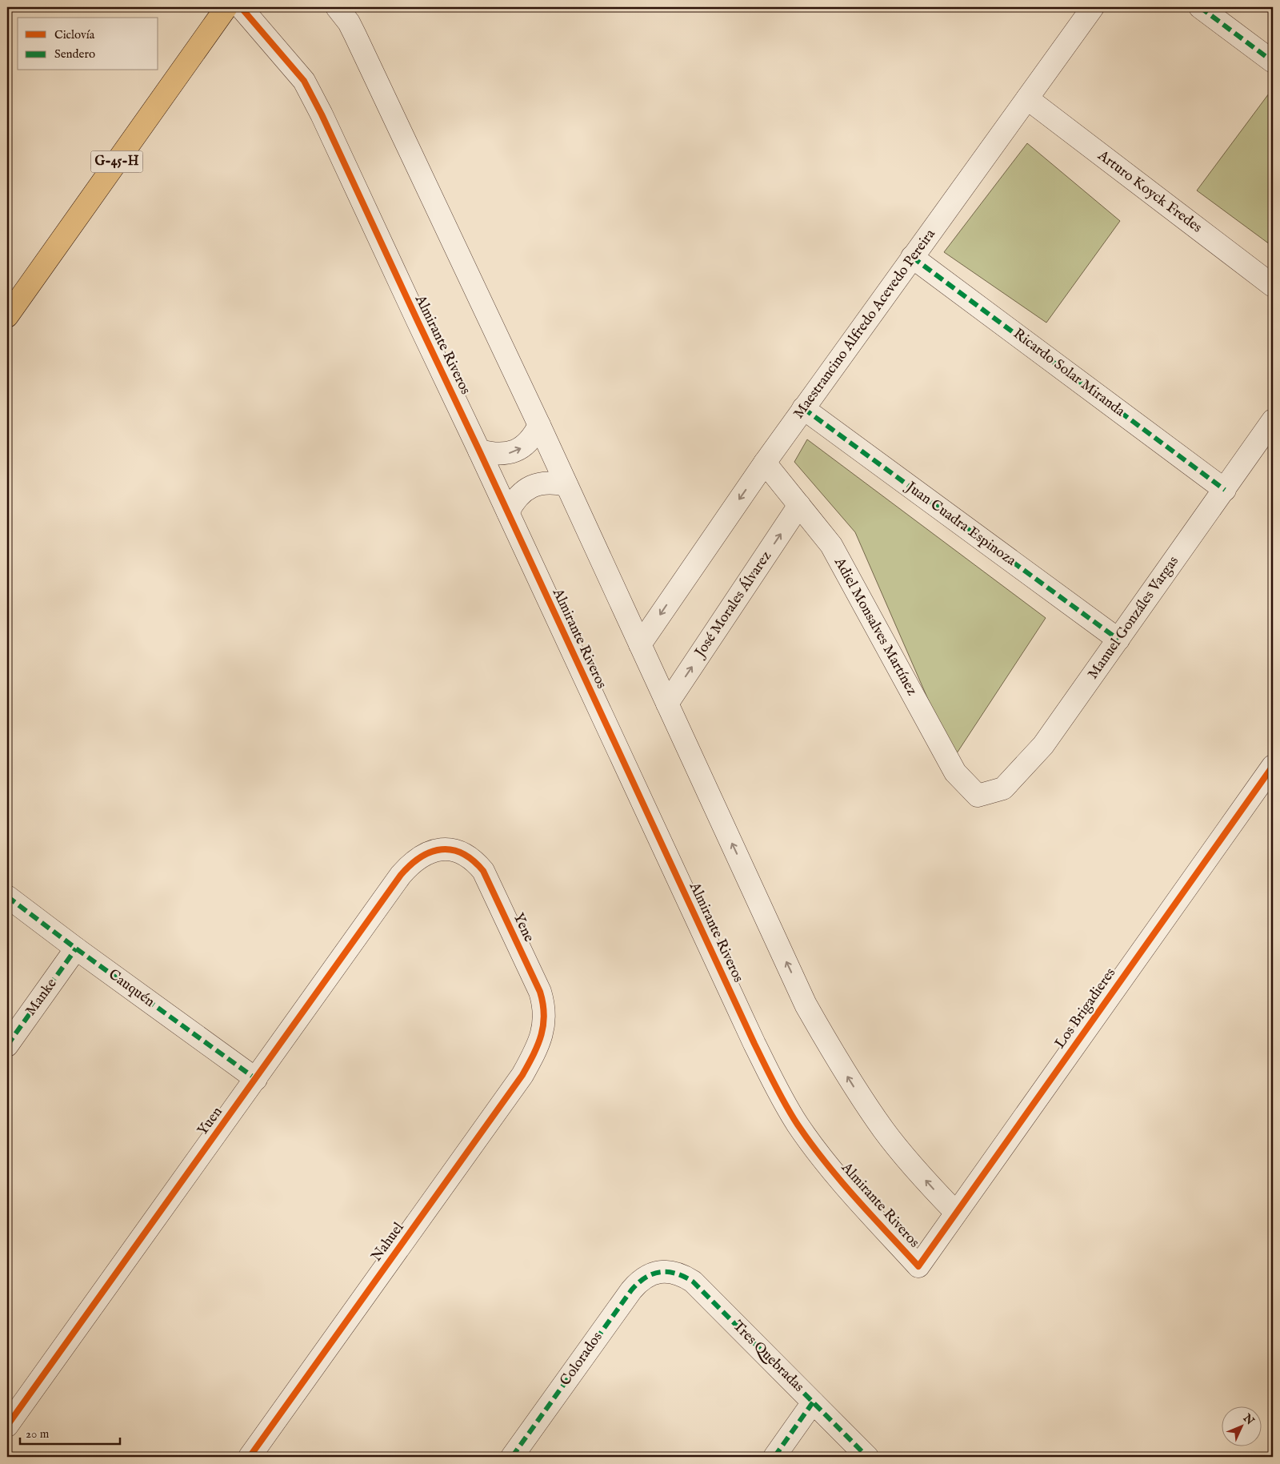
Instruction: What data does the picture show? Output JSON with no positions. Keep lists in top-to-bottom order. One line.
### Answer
{"streets":{"main road":["G-45-H"],"street":["Arturo Koyck Fredes","Maestrancino Alfredo Acevedo Pereira","Almirante Riveros","Ricardo Solar Miranda","Juan Cuadra Espinoza","José Morales Álvarez","Manuel Gonzáles Vargas","Adiel Monsalves Martínez","Yene","Cauquén","Manke","Los Brigadieres","Yuen","Nahuel","Tres Quebradas","Colorados"]},"crossings":[["Arturo Koyck Fredes","Maestrancino Alfredo Acevedo Pereira"],["Maestrancino Alfredo Acevedo Pereira","Ricardo Solar Miranda"],["Maestrancino Alfredo Acevedo Pereira","Juan Cuadra Espinoza"],["Maestrancino Alfredo Acevedo Pereira","Adiel Monsalves Martínez"],["Almirante Riveros","Los Brigadieres"],["Ricardo Solar Miranda","Manuel Gonzáles Vargas"],["Juan Cuadra Espinoza","Manuel Gonzáles Vargas"],["José Morales Álvarez","Adiel Monsalves Martínez"],["Manuel Gonzáles Vargas","Adiel Monsalves Martínez"],["Yene","Yuen"],["Yene","Nahuel"],["Cauquén","Manke"],["Cauquén","Yuen"],["Tres Quebradas","Colorados"]],"one_way":["José Morales Álvarez"],"legend":["Ciclovía","Sendero"],"scale_bar":"20 m","north":"top right"}
